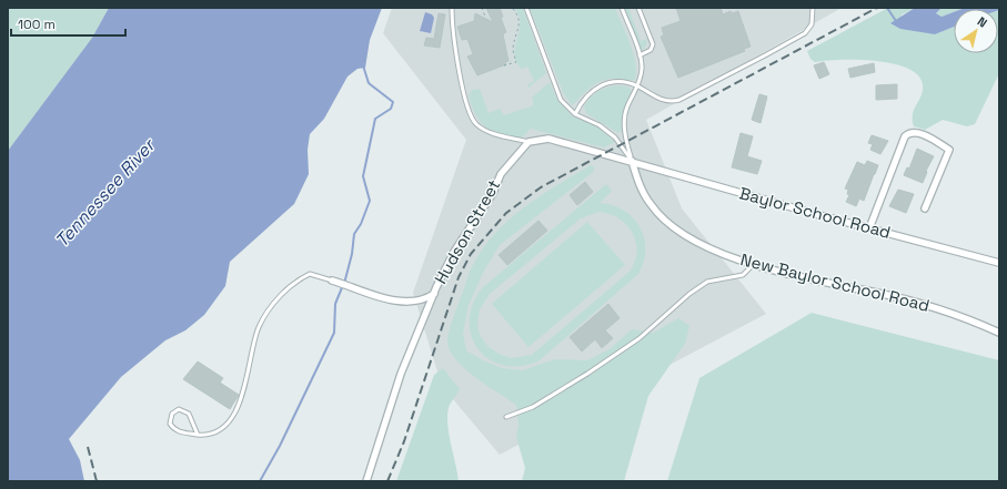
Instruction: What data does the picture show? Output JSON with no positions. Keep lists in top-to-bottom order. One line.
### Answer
{"streets":{"street":["Baylor School Road","Hudson Street","New Baylor School Road"]},"crossings":[["Baylor School Road","New Baylor School Road"]],"water":["Tennessee River"],"scale_bar":"100 m","north":"top right"}
